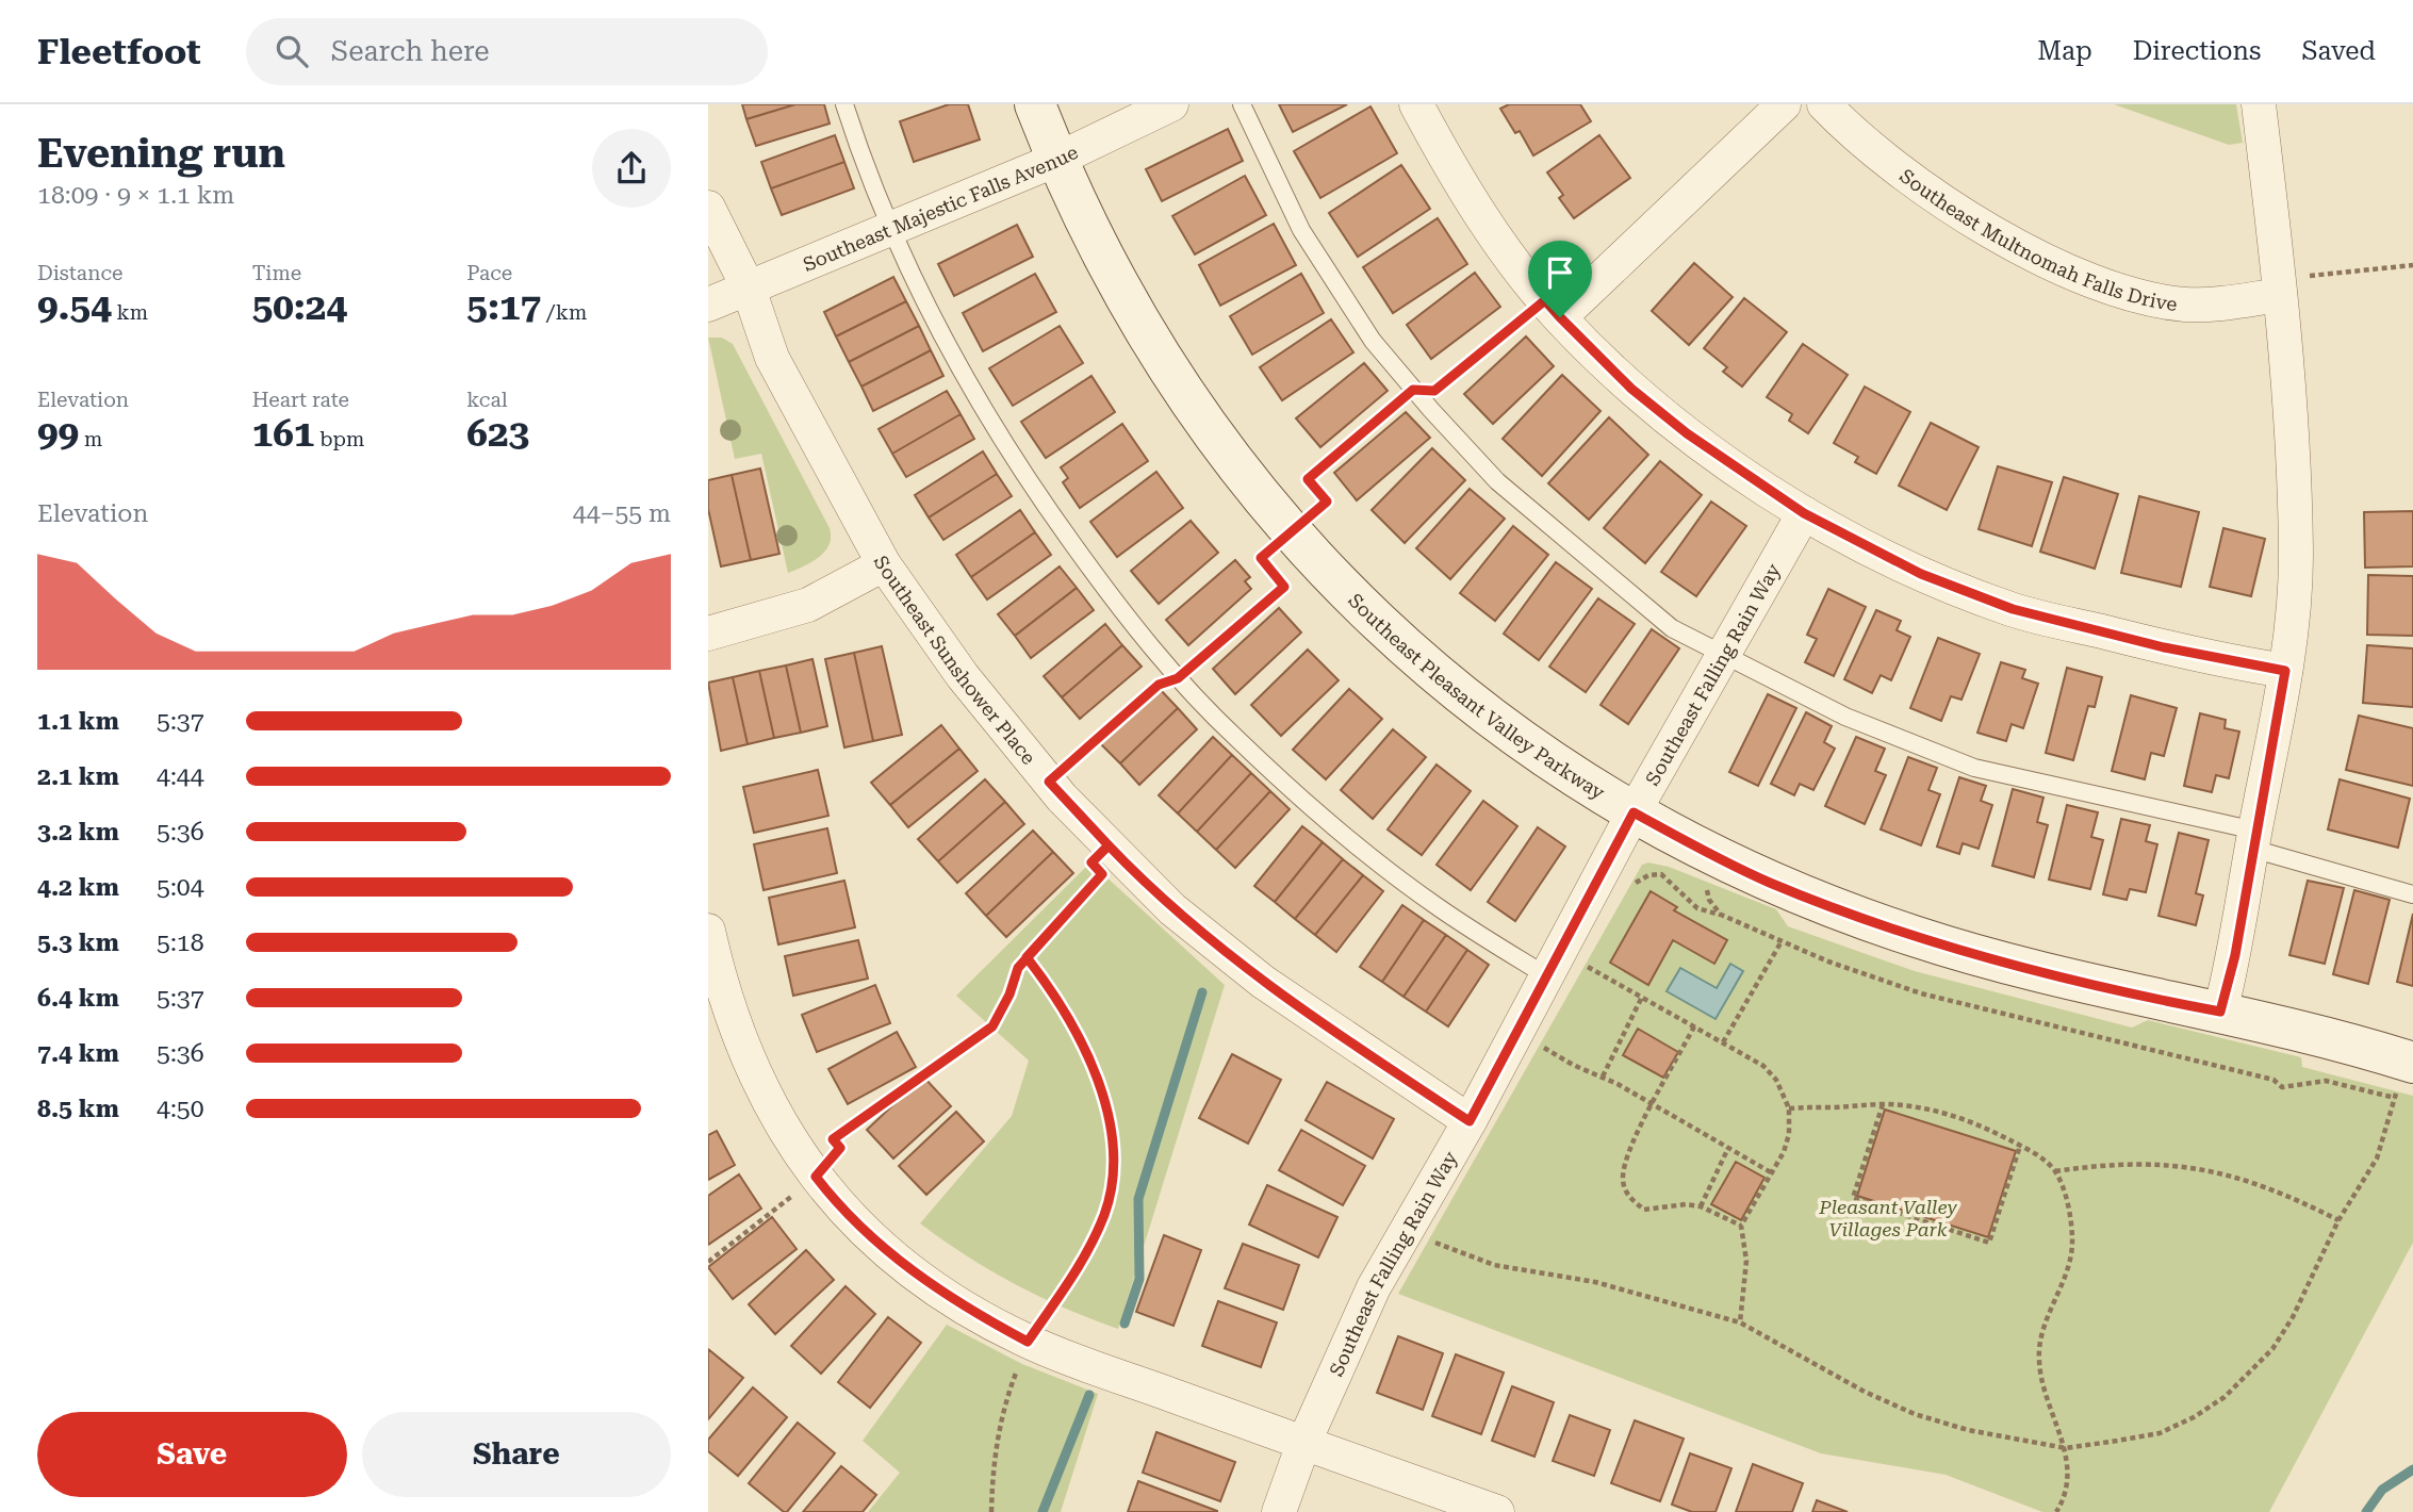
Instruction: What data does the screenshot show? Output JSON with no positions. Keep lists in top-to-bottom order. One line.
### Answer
{"streets":{"street":["Southeast Majestic Falls Avenue","Southeast Multnomah Falls Drive","Southeast Sunshower Place","Southeast Falling Rain Way","Southeast Pleasant Valley Parkway"]},"crossings":[["Southeast Majestic Falls Avenue","Southeast Sunshower Place"],["Southeast Majestic Falls Avenue","Southeast Pleasant Valley Parkway"],["Southeast Sunshower Place","Southeast Falling Rain Way"],["Southeast Falling Rain Way","Southeast Pleasant Valley Parkway"]],"parks":["Pleasant Valley Villages Park"],"page":{"header":"Fleetfoot","search":"Search here","nav":["Map","Directions","Saved"],"heading":["Evening run","18:09 · 9 × 1.1 km"],"stats":[["Distance","9.54 km"],["Time","50:24"],["Pace","5:17 /km"],["Elevation","99 m"],["Heart rate","161 bpm"],["kcal","623"]],"chart":["Elevation","44–55 m"],"list":[{"name":"1.1 km","note":"5:37"},{"name":"2.1 km","note":"4:44"},{"name":"3.2 km","note":"5:36"},{"name":"4.2 km","note":"5:04"},{"name":"5.3 km","note":"5:18"},{"name":"6.4 km","note":"5:37"},{"name":"7.4 km","note":"5:36"},{"name":"8.5 km","note":"4:50"}],"buttons":["Save","Share"]}}
